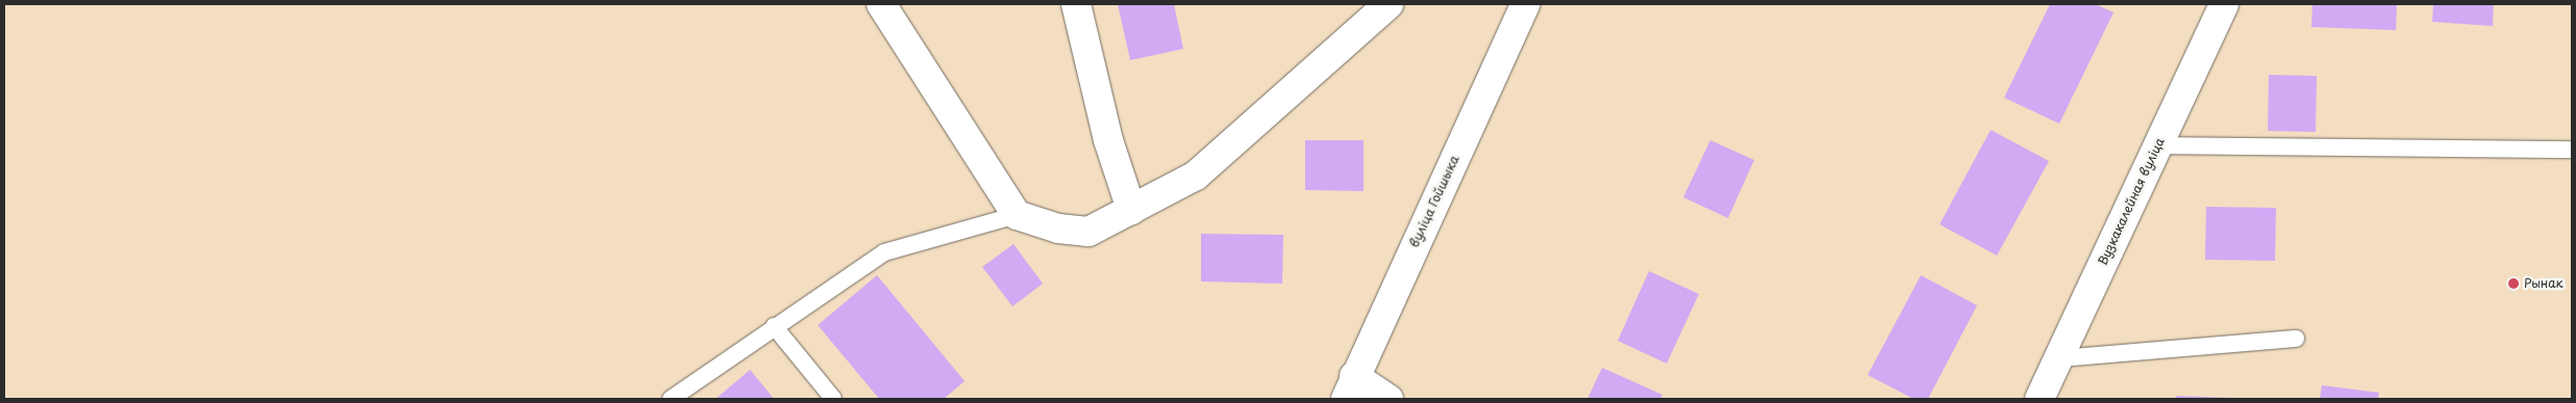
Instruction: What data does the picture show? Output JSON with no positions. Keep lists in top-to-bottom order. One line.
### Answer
{"streets":{"street":["вуліца Гойшыка","Вузкакалейная вуліца"]},"places":["Рынак"]}
